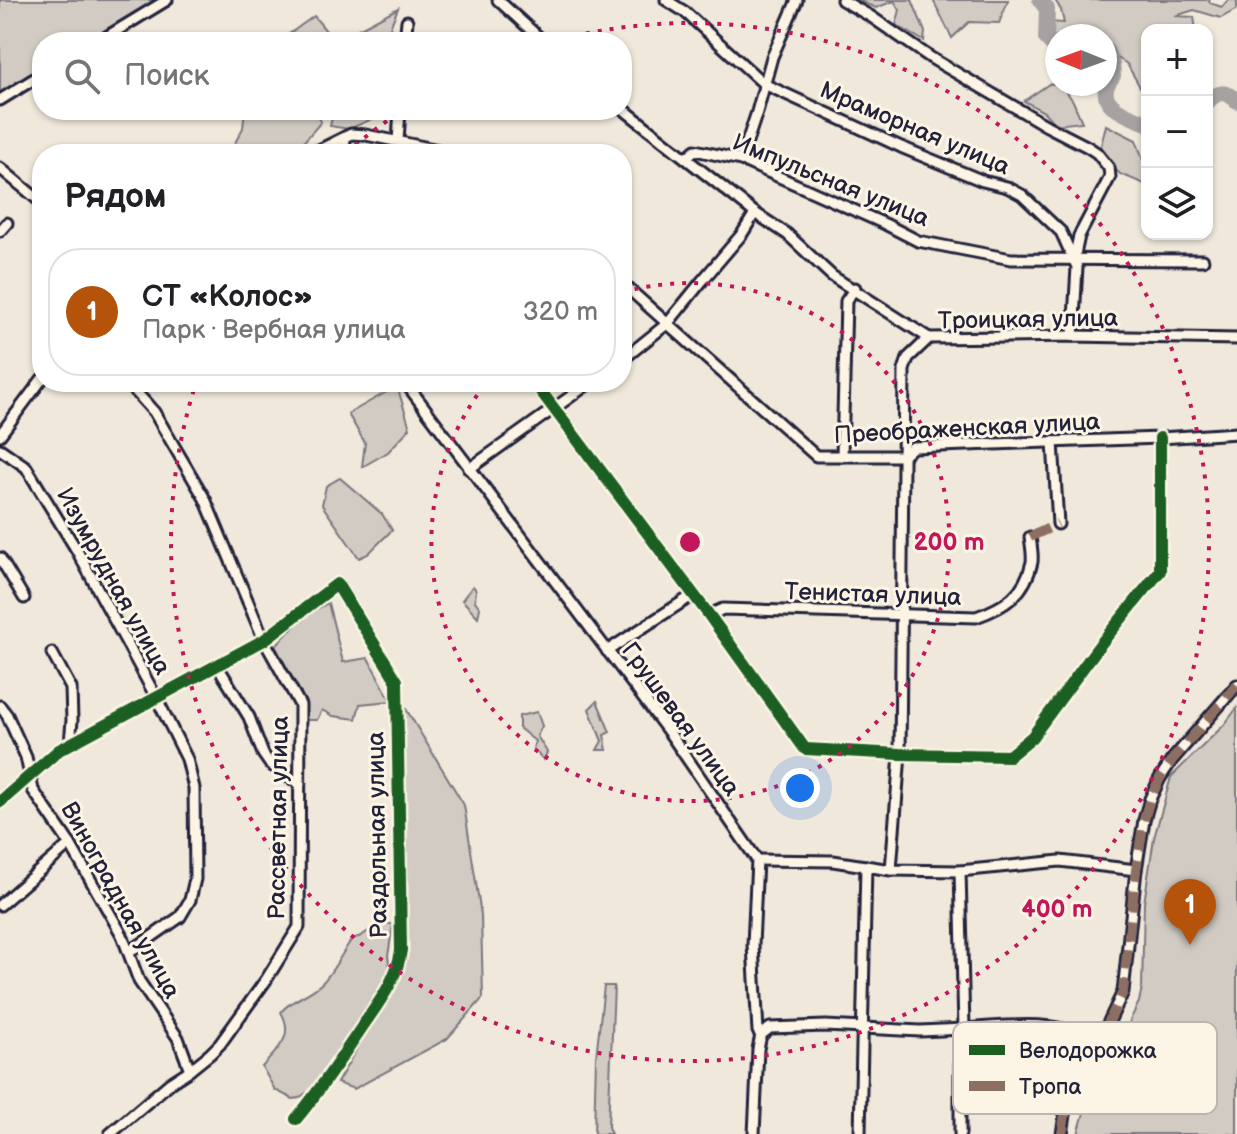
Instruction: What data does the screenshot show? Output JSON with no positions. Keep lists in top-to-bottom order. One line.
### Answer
{"streets":{"street":["Мраморная улица","Импульсная улица","Троицкая улица","Преображенская улица","Изумрудная улица","Тенистая улица","Грушевая улица","Рассветная улица","Раздольная улица","Виноградная улица"]},"crossings":[["Мраморная улица","Импульсная улица"],["Мраморная улица","Троицкая улица"],["Троицкая улица","Преображенская улица"],["Троицкая улица","Тенистая улица"],["Изумрудная улица","Виноградная улица"],["Рассветная улица","Раздольная улица"],["Рассветная улица","Виноградная улица"]],"legend":["Велодорожка","Тропа"],"north":"left","page":{"map_buttons":["+","−"],"search":"Поиск","heading":"Рядом","list":[{"mark":"1","name":"СТ «Колос»","note":"Парк · Вербная улица","value":"320 m"}],"pins":"1"},"rings":["200 m","400 m"]}
